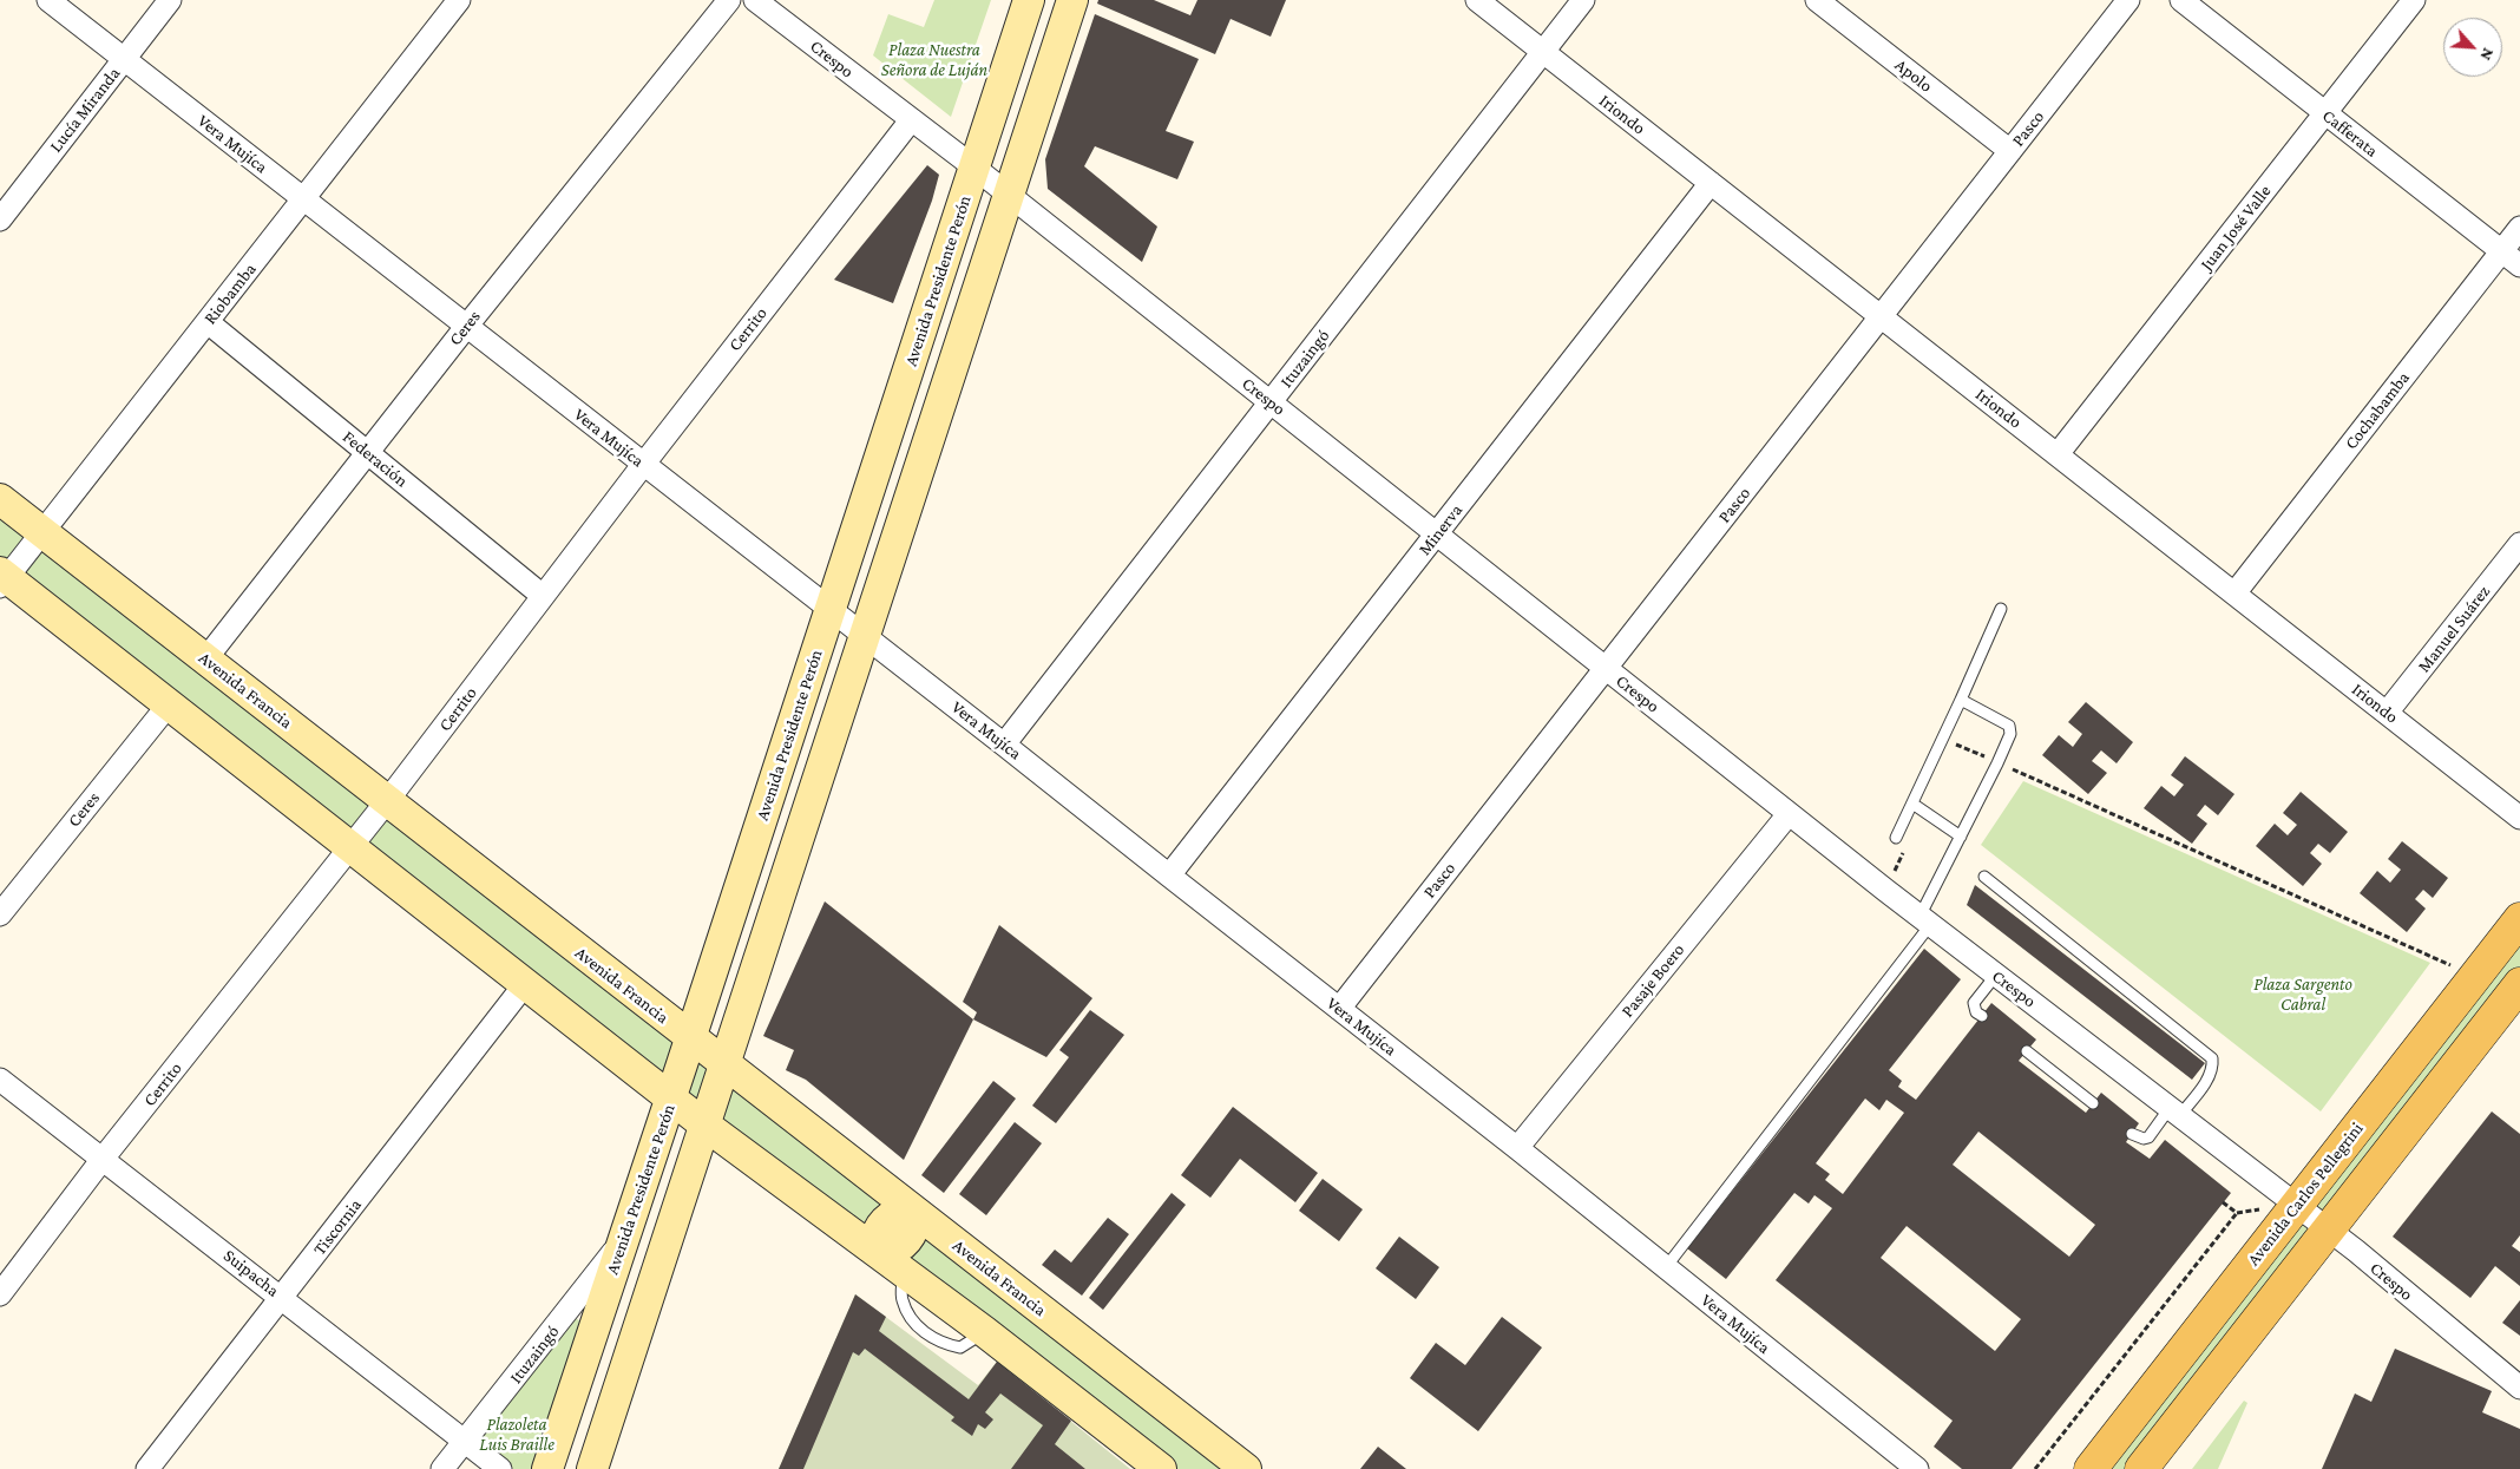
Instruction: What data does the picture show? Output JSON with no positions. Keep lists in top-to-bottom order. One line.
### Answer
{"streets":{"main road":["Avenida Presidente Perón","Avenida Francia","Avenida Carlos Pellegrini"],"street":["Crespo","Apolo","Lucía Miranda","Iriondo","Pasco","Cafferata","Vera Mujíca","Juan José Valle","Riobamba","Ceres","Cerrito","Ituzaingó","Cochabamba","Federación","Minerva","Manuel Suárez","Pasaje Boero","Tiscornia","Suipacha"]},"crossings":[["Crespo","Pasco"],["Crespo","Avenida Presidente Perón"],["Crespo","Cerrito"],["Crespo","Ituzaingó"],["Crespo","Minerva"],["Crespo","Pasaje Boero"],["Crespo","Avenida Carlos Pellegrini"],["Apolo","Pasco"],["Lucía Miranda","Vera Mujíca"],["Iriondo","Pasco"],["Iriondo","Juan José Valle"],["Iriondo","Ituzaingó"],["Iriondo","Cochabamba"],["Iriondo","Minerva"],["Iriondo","Manuel Suárez"],["Pasco","Vera Mujíca"],["Cafferata","Juan José Valle"],["Cafferata","Cochabamba"],["Vera Mujíca","Avenida Presidente Perón"],["Vera Mujíca","Riobamba"],["Vera Mujíca","Ceres"],["Vera Mujíca","Cerrito"],["Vera Mujíca","Ituzaingó"],["Vera Mujíca","Minerva"],["Vera Mujíca","Pasaje Boero"],["Avenida Presidente Perón","Ituzaingó"],["Avenida Presidente Perón","Avenida Francia"],["Riobamba","Federación"],["Riobamba","Avenida Francia"],["Ceres","Federación"],["Ceres","Avenida Francia"],["Cerrito","Federación"],["Cerrito","Avenida Francia"],["Cerrito","Suipacha"],["Ituzaingó","Suipacha"],["Tiscornia","Suipacha"]],"parks":["Plaza Nuestra Señora de Luján","Plaza Sargento Cabral","Plazoleta Luis Braille"],"north":"bottom right"}
